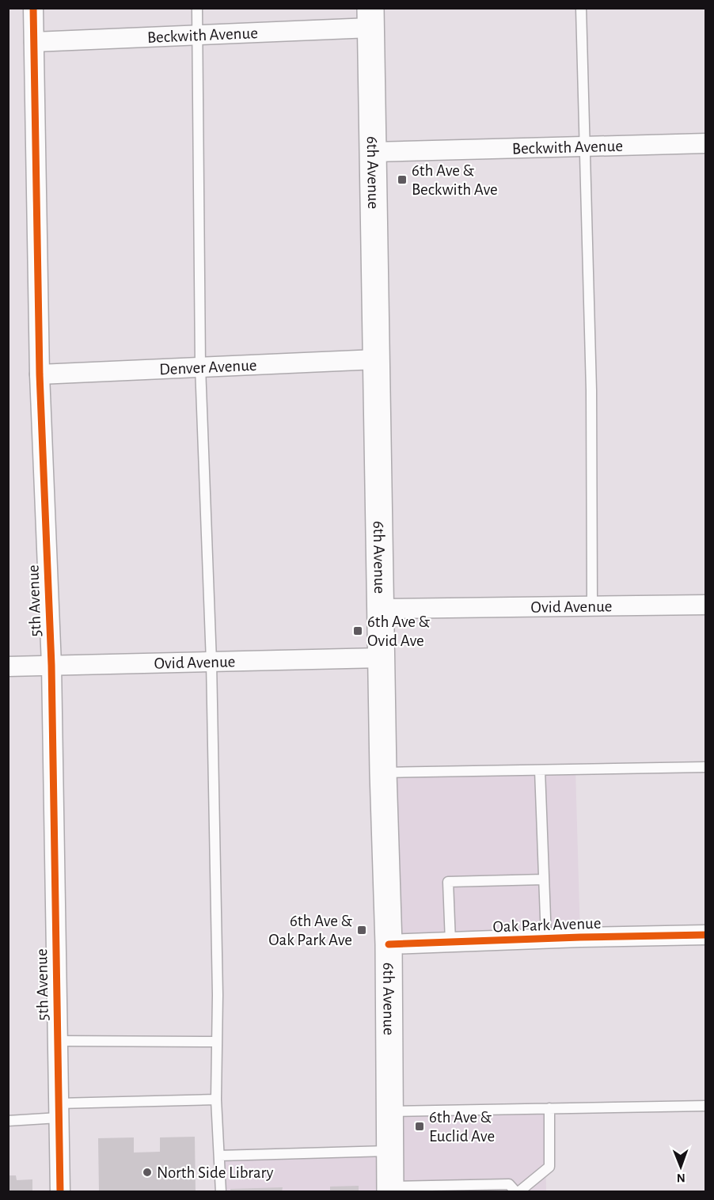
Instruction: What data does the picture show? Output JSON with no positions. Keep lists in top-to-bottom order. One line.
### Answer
{"streets":{"main road":["6th Avenue"],"street":["Beckwith Avenue","Denver Avenue","5th Avenue","Ovid Avenue","Oak Park Avenue"]},"crossings":[["Beckwith Avenue","6th Avenue"],["Beckwith Avenue","5th Avenue"],["6th Avenue","Denver Avenue"],["6th Avenue","Ovid Avenue"],["6th Avenue","Oak Park Avenue"],["Denver Avenue","5th Avenue"],["5th Avenue","Ovid Avenue"]],"places":{"transit":["6th Ave & Beckwith Ave","6th Ave & Ovid Ave","6th Ave & Oak Park Ave","6th Ave & Euclid Ave"],"other":["North Side Library"]},"north":"bottom"}
